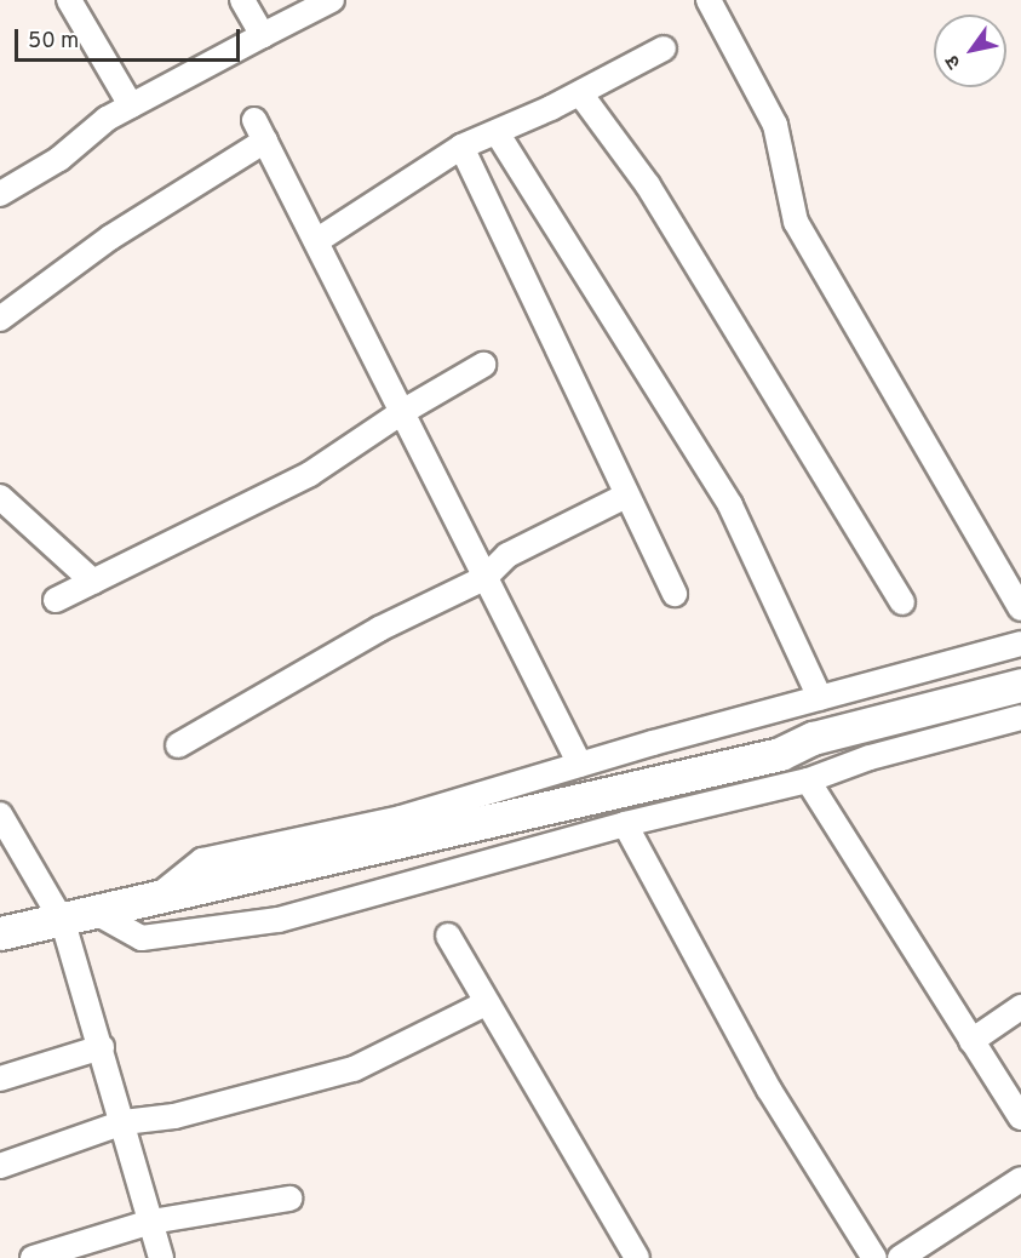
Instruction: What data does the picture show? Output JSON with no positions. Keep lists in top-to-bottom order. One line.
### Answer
{"scale_bar":"50 m","north":"bottom left"}
